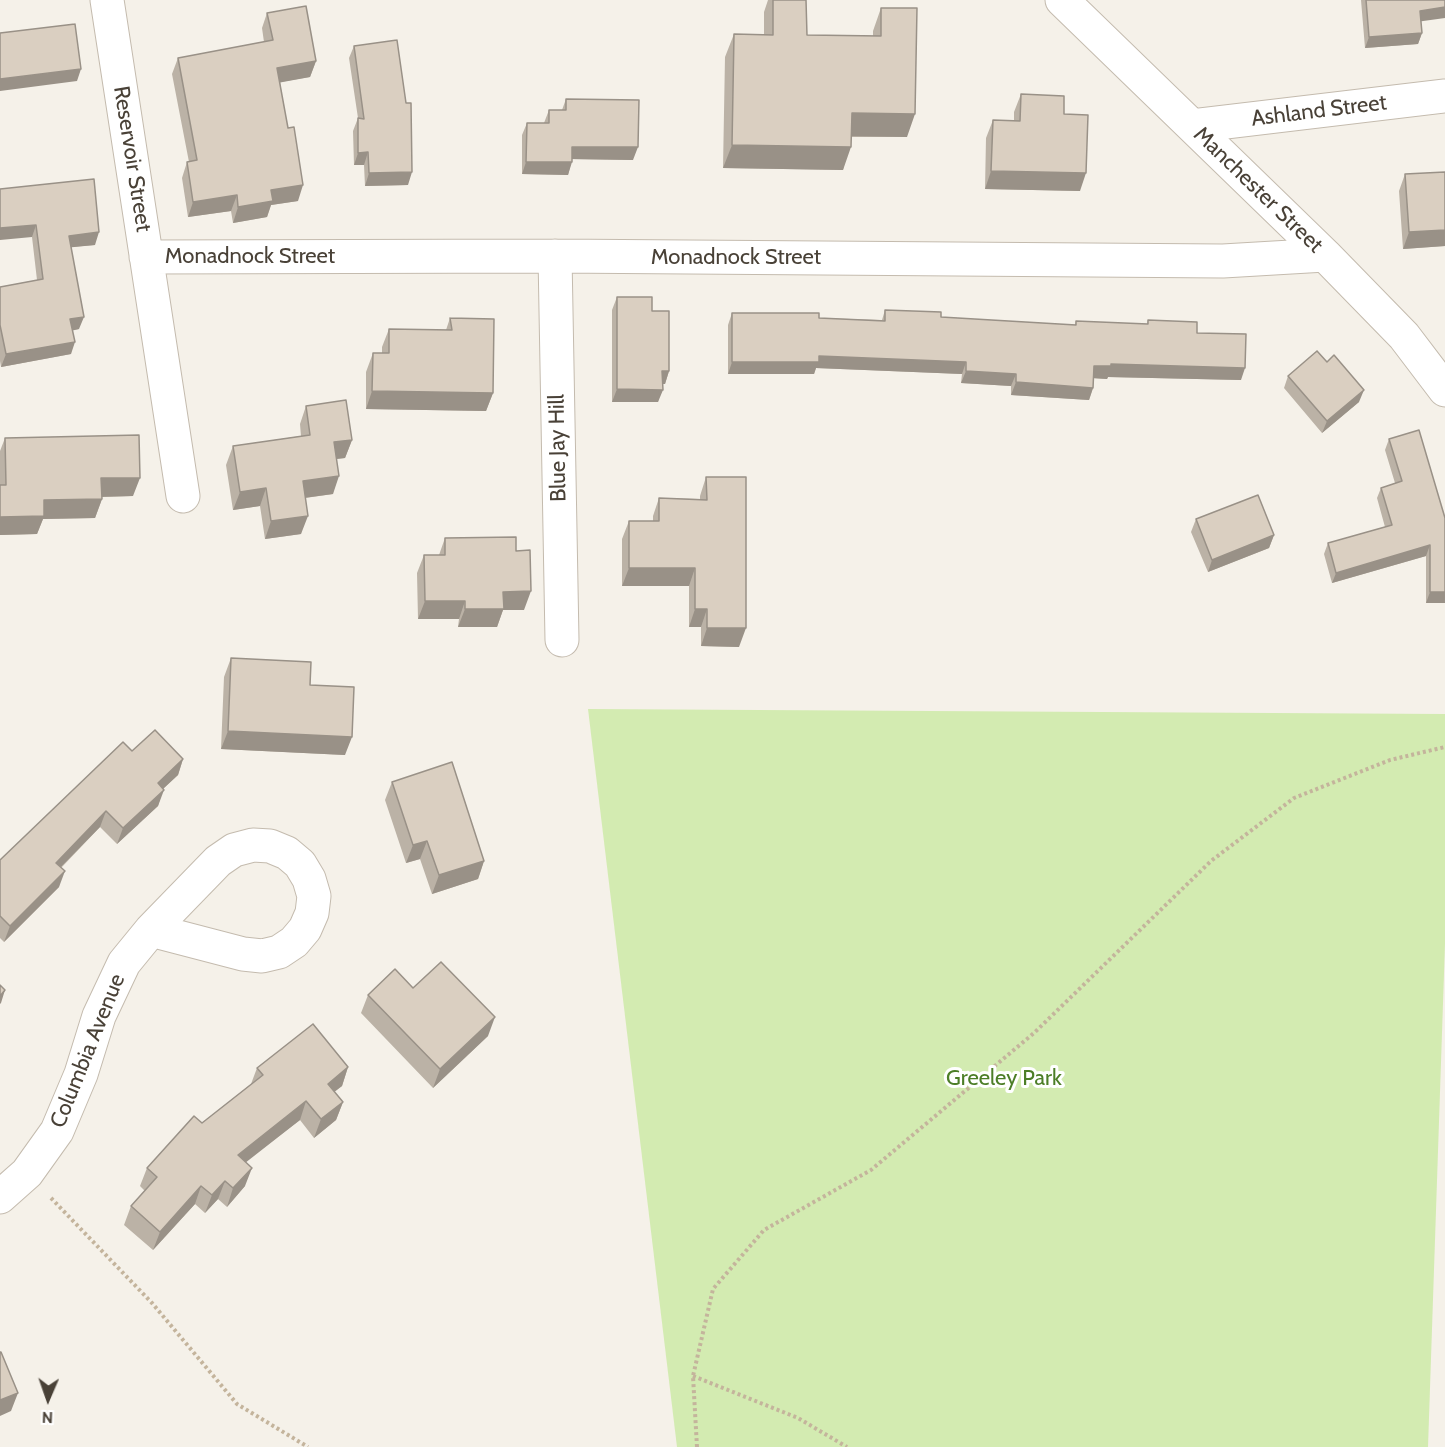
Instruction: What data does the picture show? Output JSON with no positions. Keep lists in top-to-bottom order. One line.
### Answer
{"streets":{"street":["Ashland Street","Reservoir Street","Manchester Street","Monadnock Street","Blue Jay Hill","Columbia Avenue"]},"crossings":[["Ashland Street","Manchester Street"],["Reservoir Street","Monadnock Street"],["Manchester Street","Monadnock Street"],["Monadnock Street","Blue Jay Hill"]],"parks":["Greeley Park"],"north":"bottom"}
